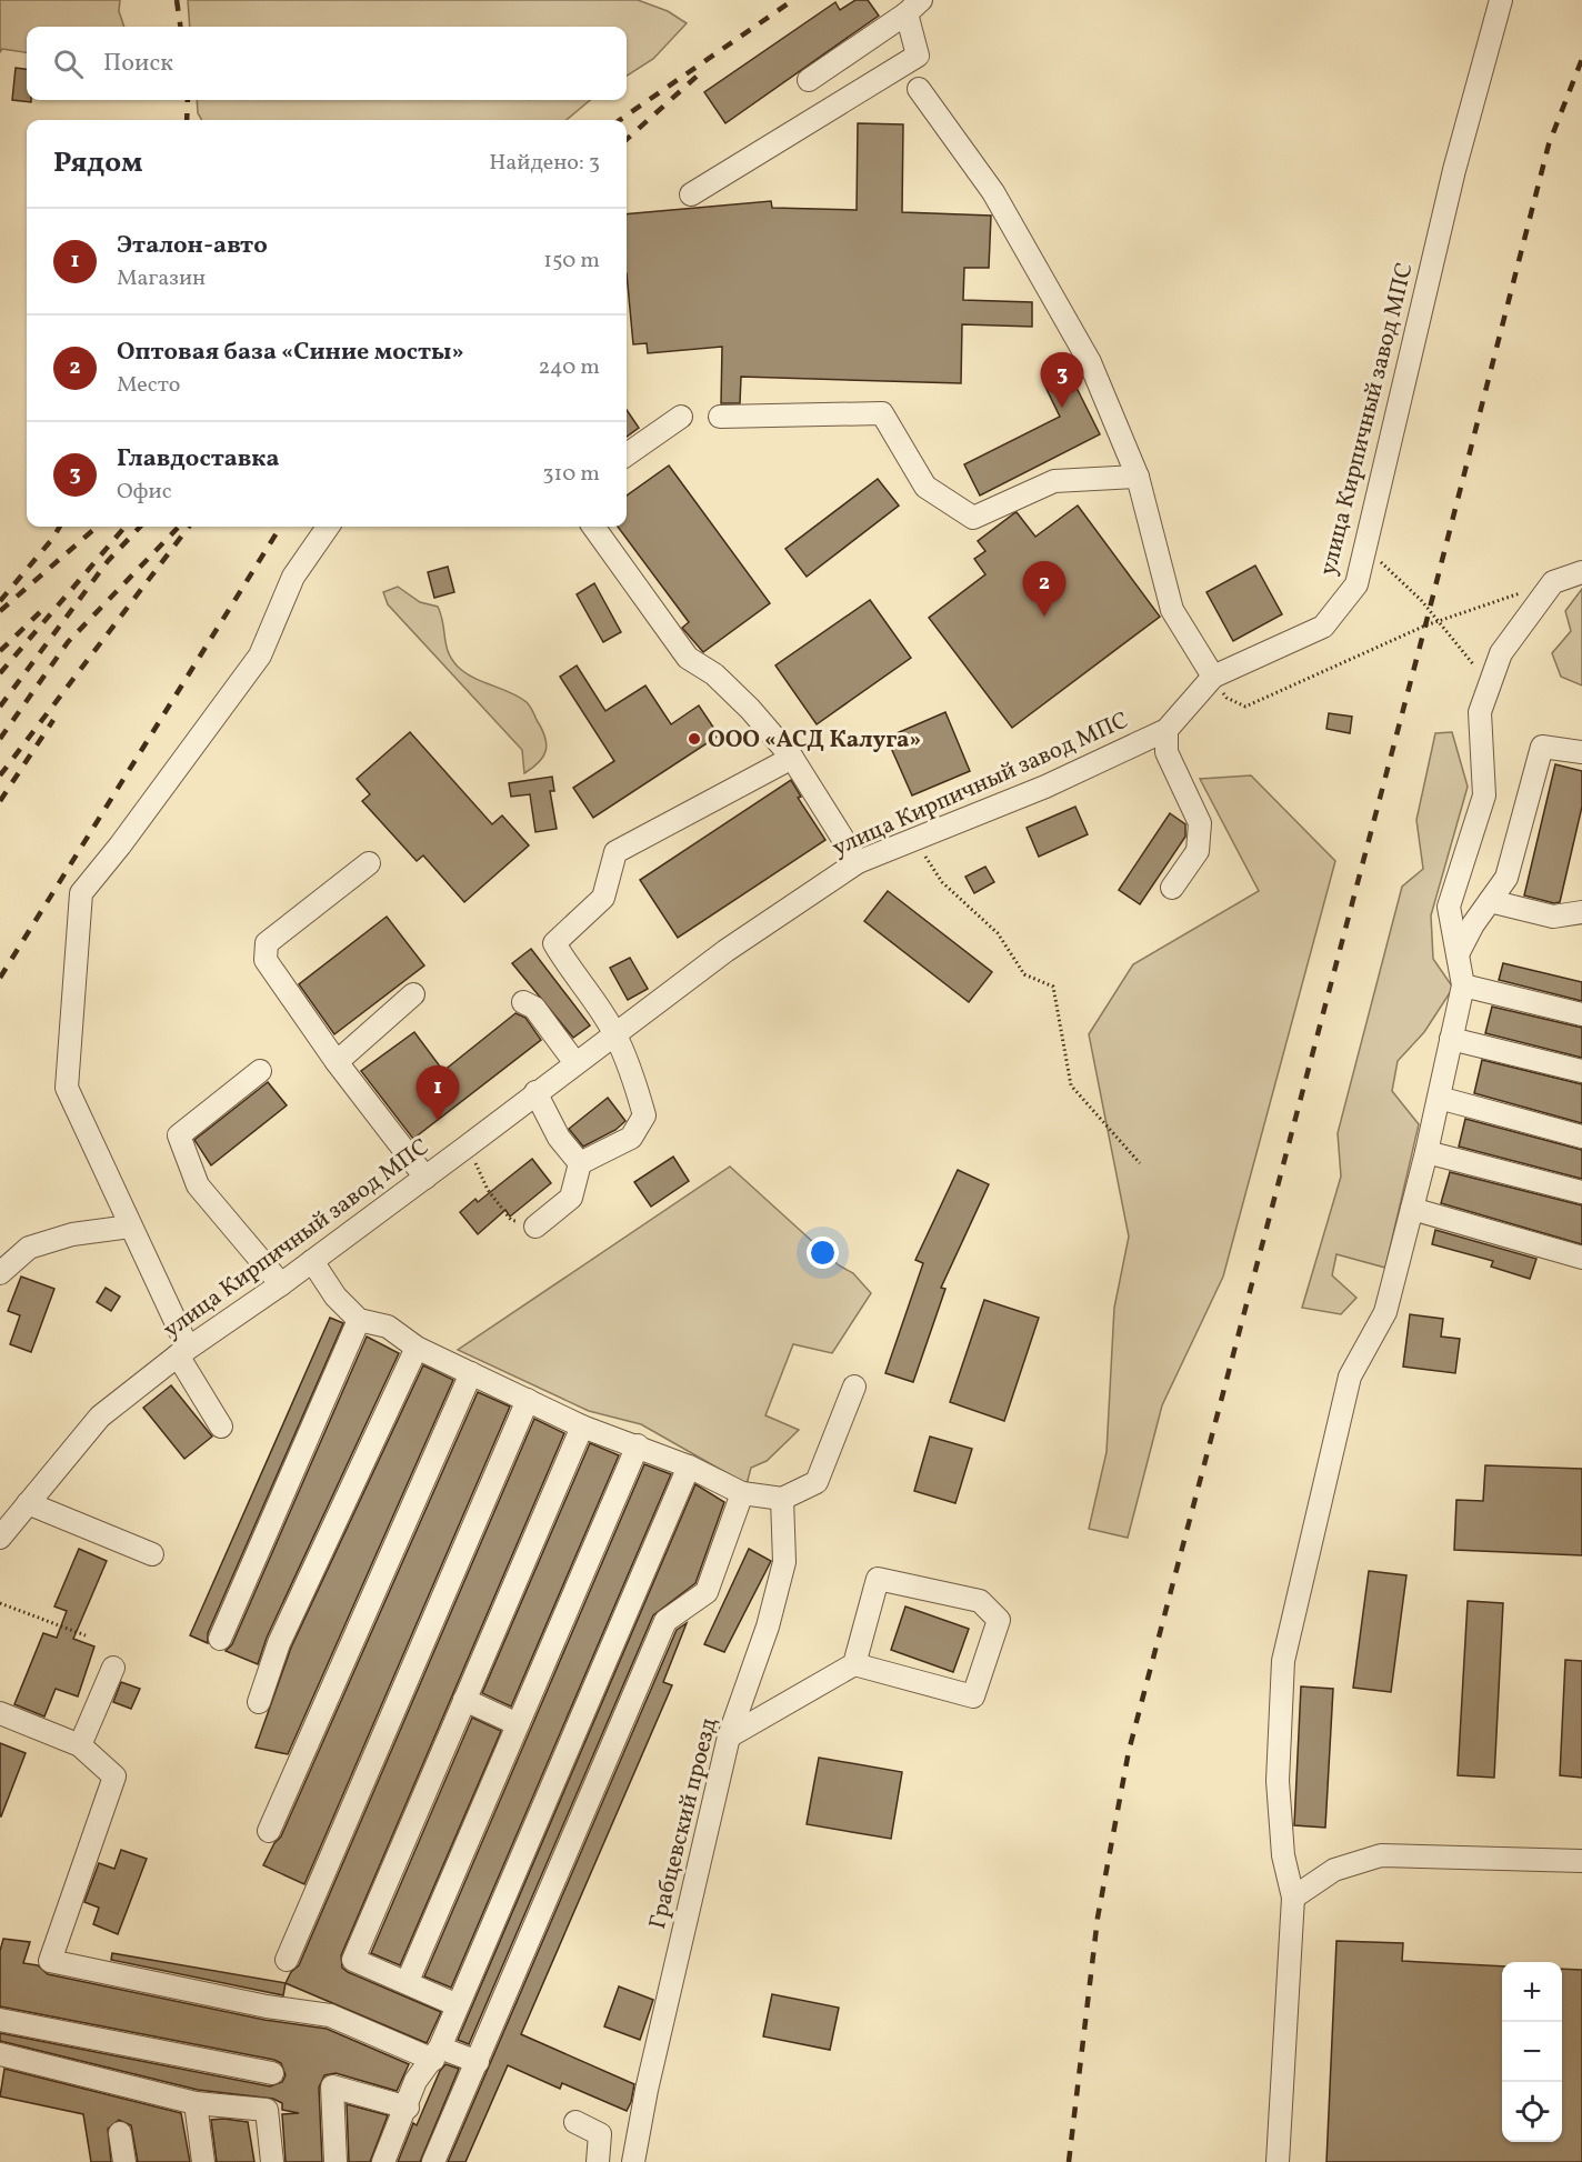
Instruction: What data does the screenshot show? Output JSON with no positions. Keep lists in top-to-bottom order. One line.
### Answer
{"streets":{"street":["улица Кирпичный завод МПС","Грабцевский проезд"]},"places":["ООО «АСД Калуга»"],"page":{"search":"Поиск","heading":["Рядом","Найдено: 3"],"list":[{"mark":"1","name":"Эталон-авто","note":"Магазин","value":"150 m"},{"mark":"2","name":"Оптовая база «Синие мосты»","note":"Место","value":"240 m"},{"mark":"3","name":"Главдоставка","note":"Офис","value":"310 m"}],"pins":["3","2","1"],"map_buttons":["+","−"]}}
